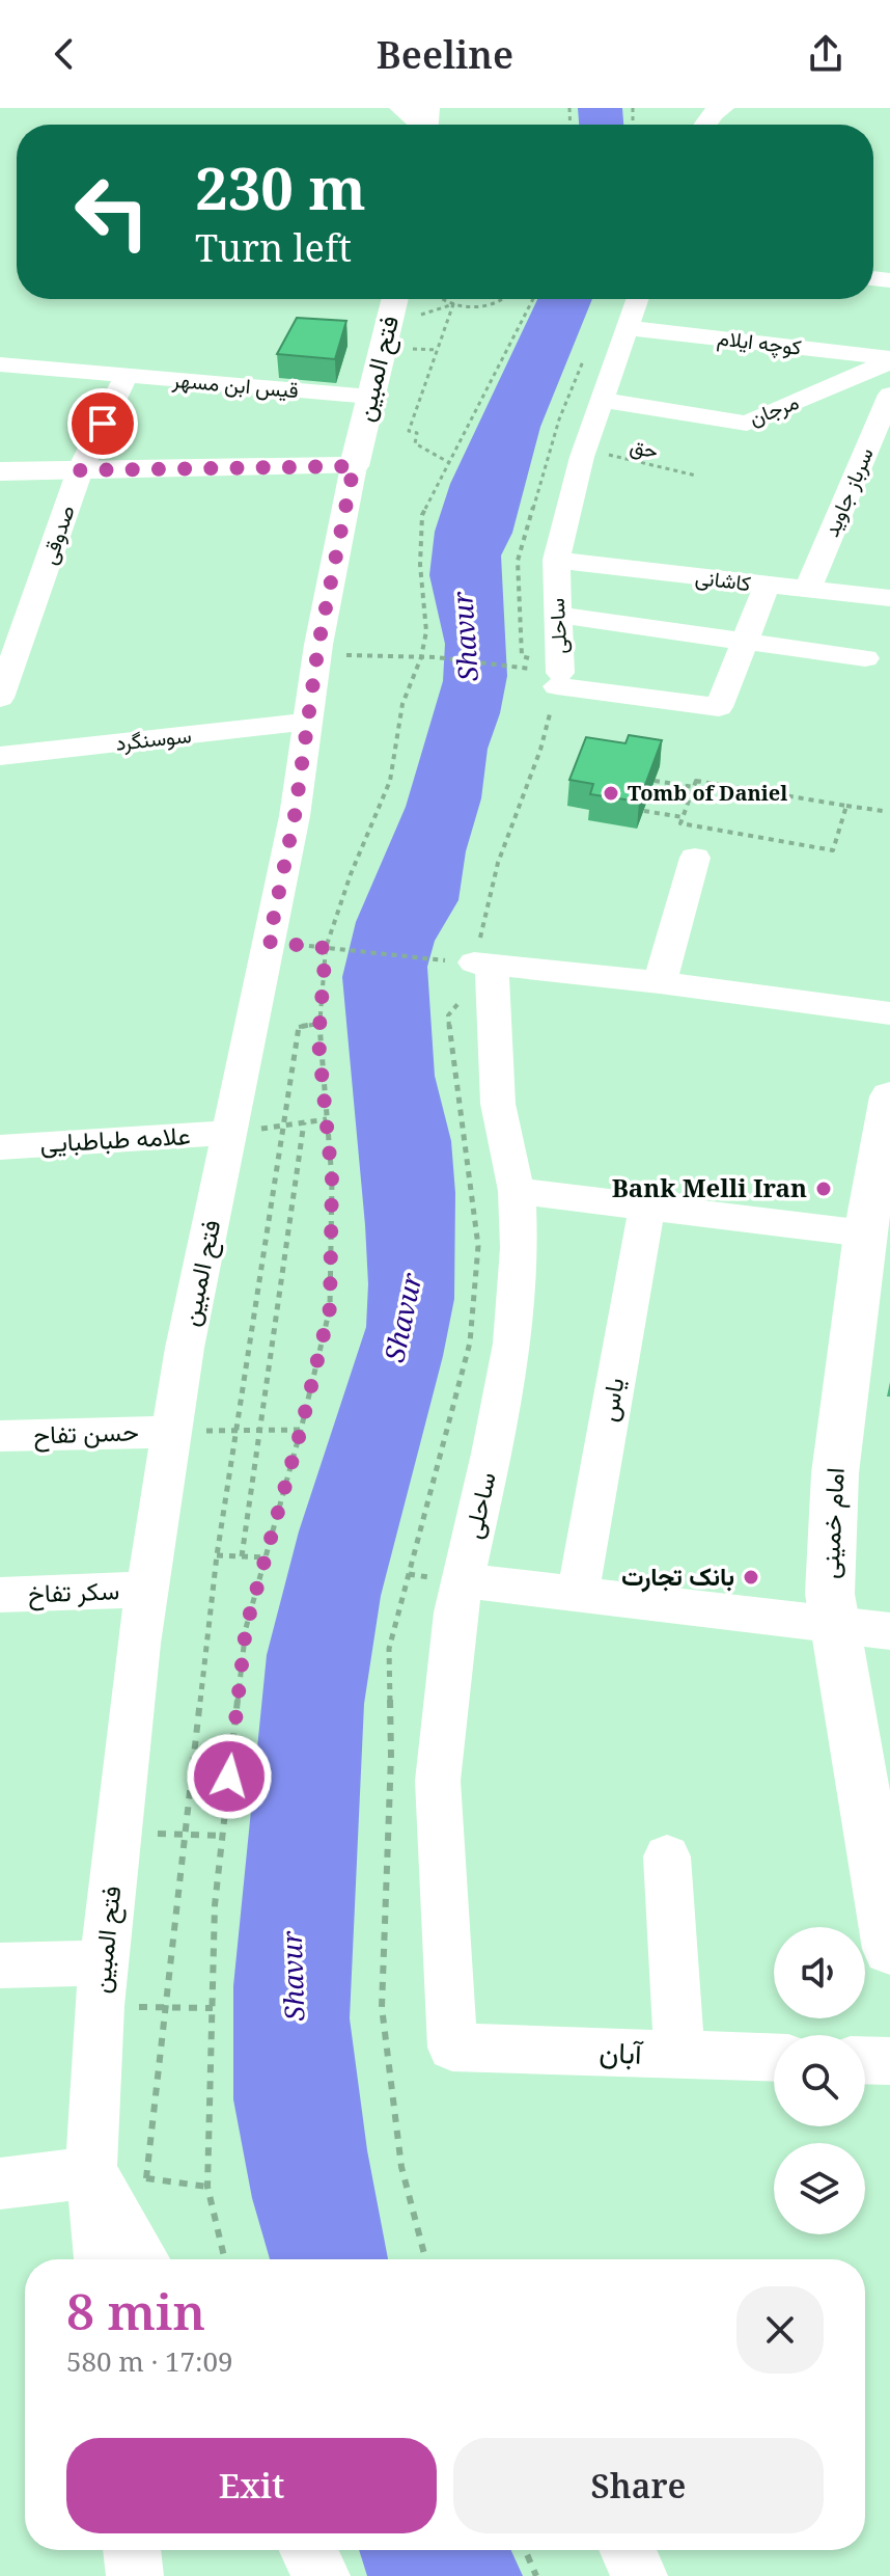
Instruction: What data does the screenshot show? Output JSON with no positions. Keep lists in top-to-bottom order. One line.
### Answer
{"streets":{"street":["کوچه ایلام","فتح المبین","قیس ابن مسهر","مرجان","سرباز جاوید","صدوقی","کاشانی","ساحلی","سوسنگرد","علامه طباطبایی","یاس","حسن تفاح","امام خمینی","سکر تفاخ","آبان"],"path":["حق"]},"crossings":[["کوچه ایلام","مرجان"],["کوچه ایلام","ساحلی"],["فتح المبین","قیس ابن مسهر"],["فتح المبین","سوسنگرد"],["فتح المبین","علامه طباطبایی"],["فتح المبین","حسن تفاح"],["فتح المبین","سکر تفاخ"],["قیس ابن مسهر","صدوقی"],["مرجان","ساحلی"],["حق","ساحلی"],["سرباز جاوید","کاشانی"],["کاشانی","ساحلی"],["ساحلی","آبان"]],"water":["Shavur"],"places":["Tomb of Daniel","Bank Melli Iran","بانک تجارت"],"page":{"header":"Beeline","turn":["230 m","Turn left"],"heading":["8 min","580 m · 17:09"],"buttons":["Exit","Share"]}}
